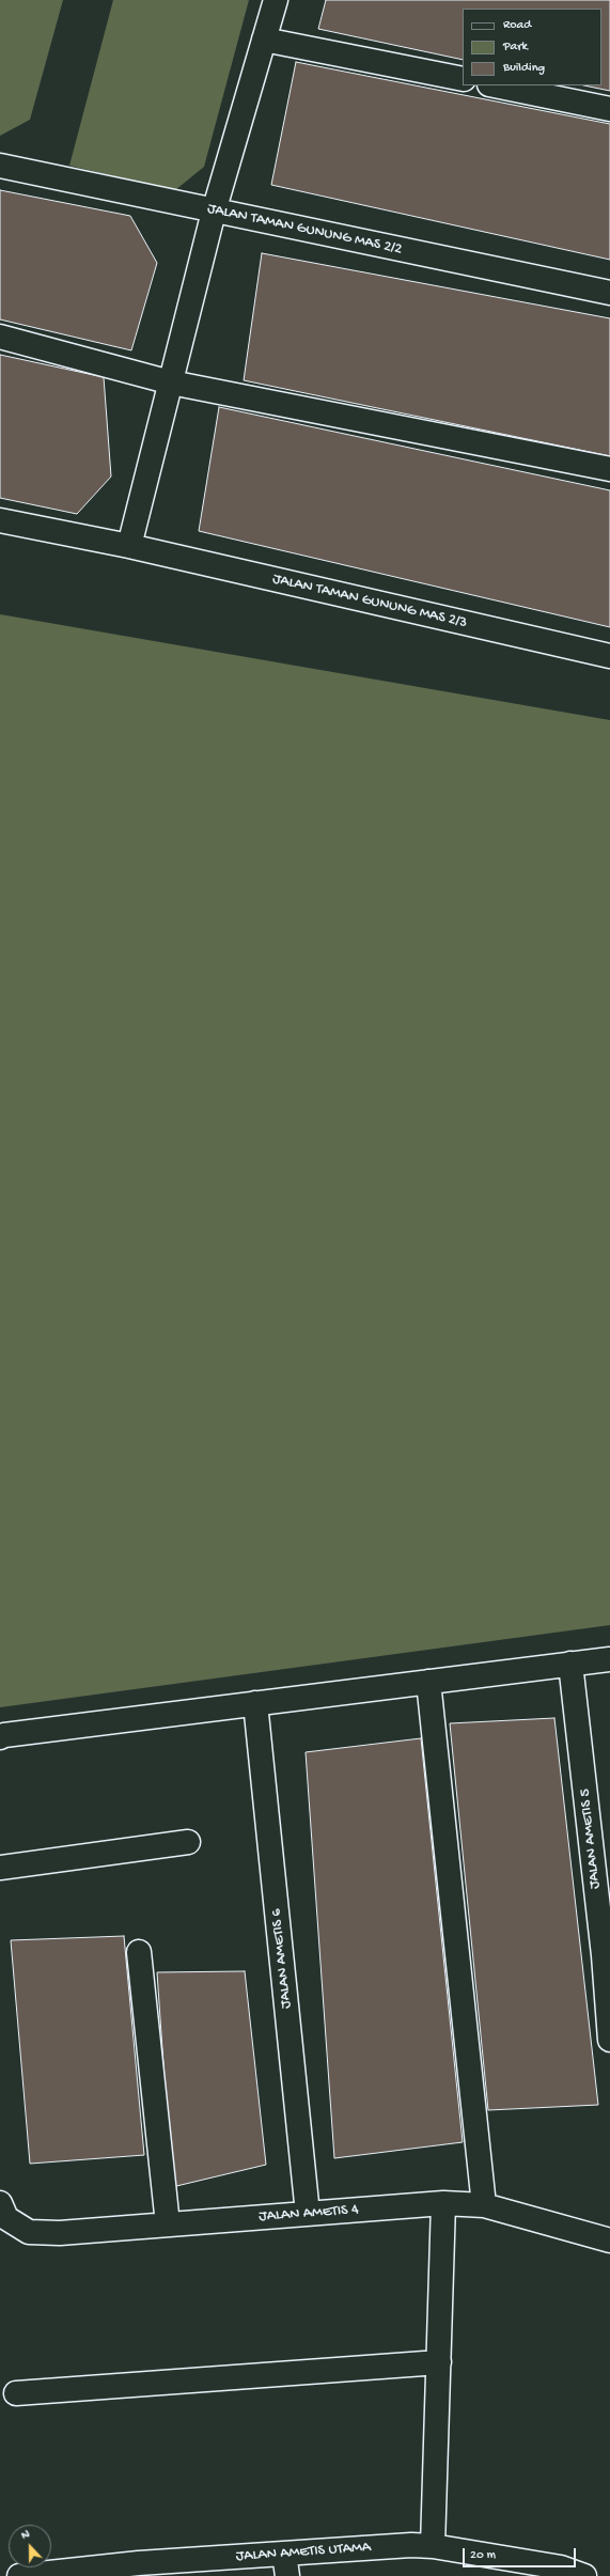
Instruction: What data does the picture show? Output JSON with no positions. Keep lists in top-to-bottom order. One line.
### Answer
{"streets":{"street":["JALAN TAMAN GUNUNG MAS 2/2","JALAN TAMAN GUNUNG MAS 2/3","JALAN AMETIS 5","JALAN AMETIS 6","JALAN AMETIS 4","JALAN AMETIS UTAMA"]},"crossings":[["JALAN AMETIS 6","JALAN AMETIS 4"]],"legend":["Road","Park","Building"],"scale_bar":"20 m","north":"top"}
